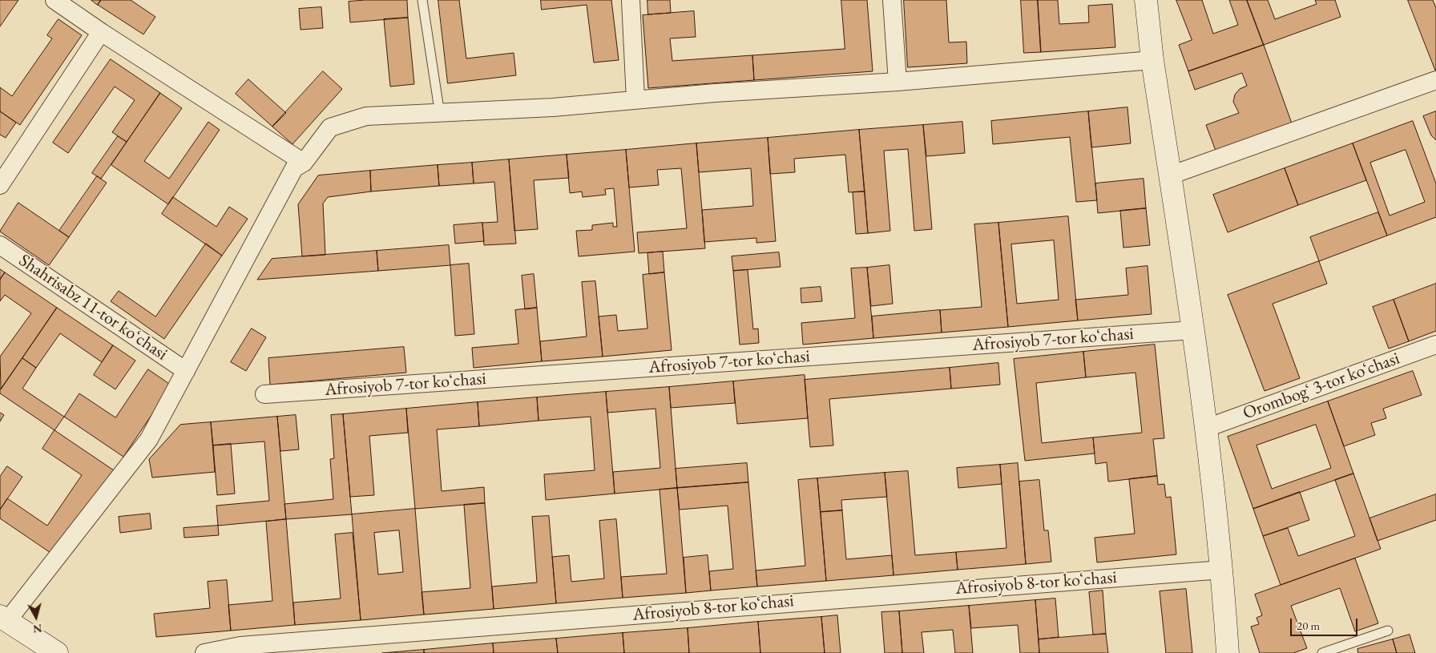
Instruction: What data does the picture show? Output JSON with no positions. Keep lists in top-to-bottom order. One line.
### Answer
{"streets":{"street":["Shahrisabz 11-tor koʻchasi","Afrosiyob 7-tor koʻchasi","Orombogʻ 3-tor koʻchasi","Afrosiyob 8-tor koʻchasi"]},"scale_bar":"20 m","north":"bottom"}
